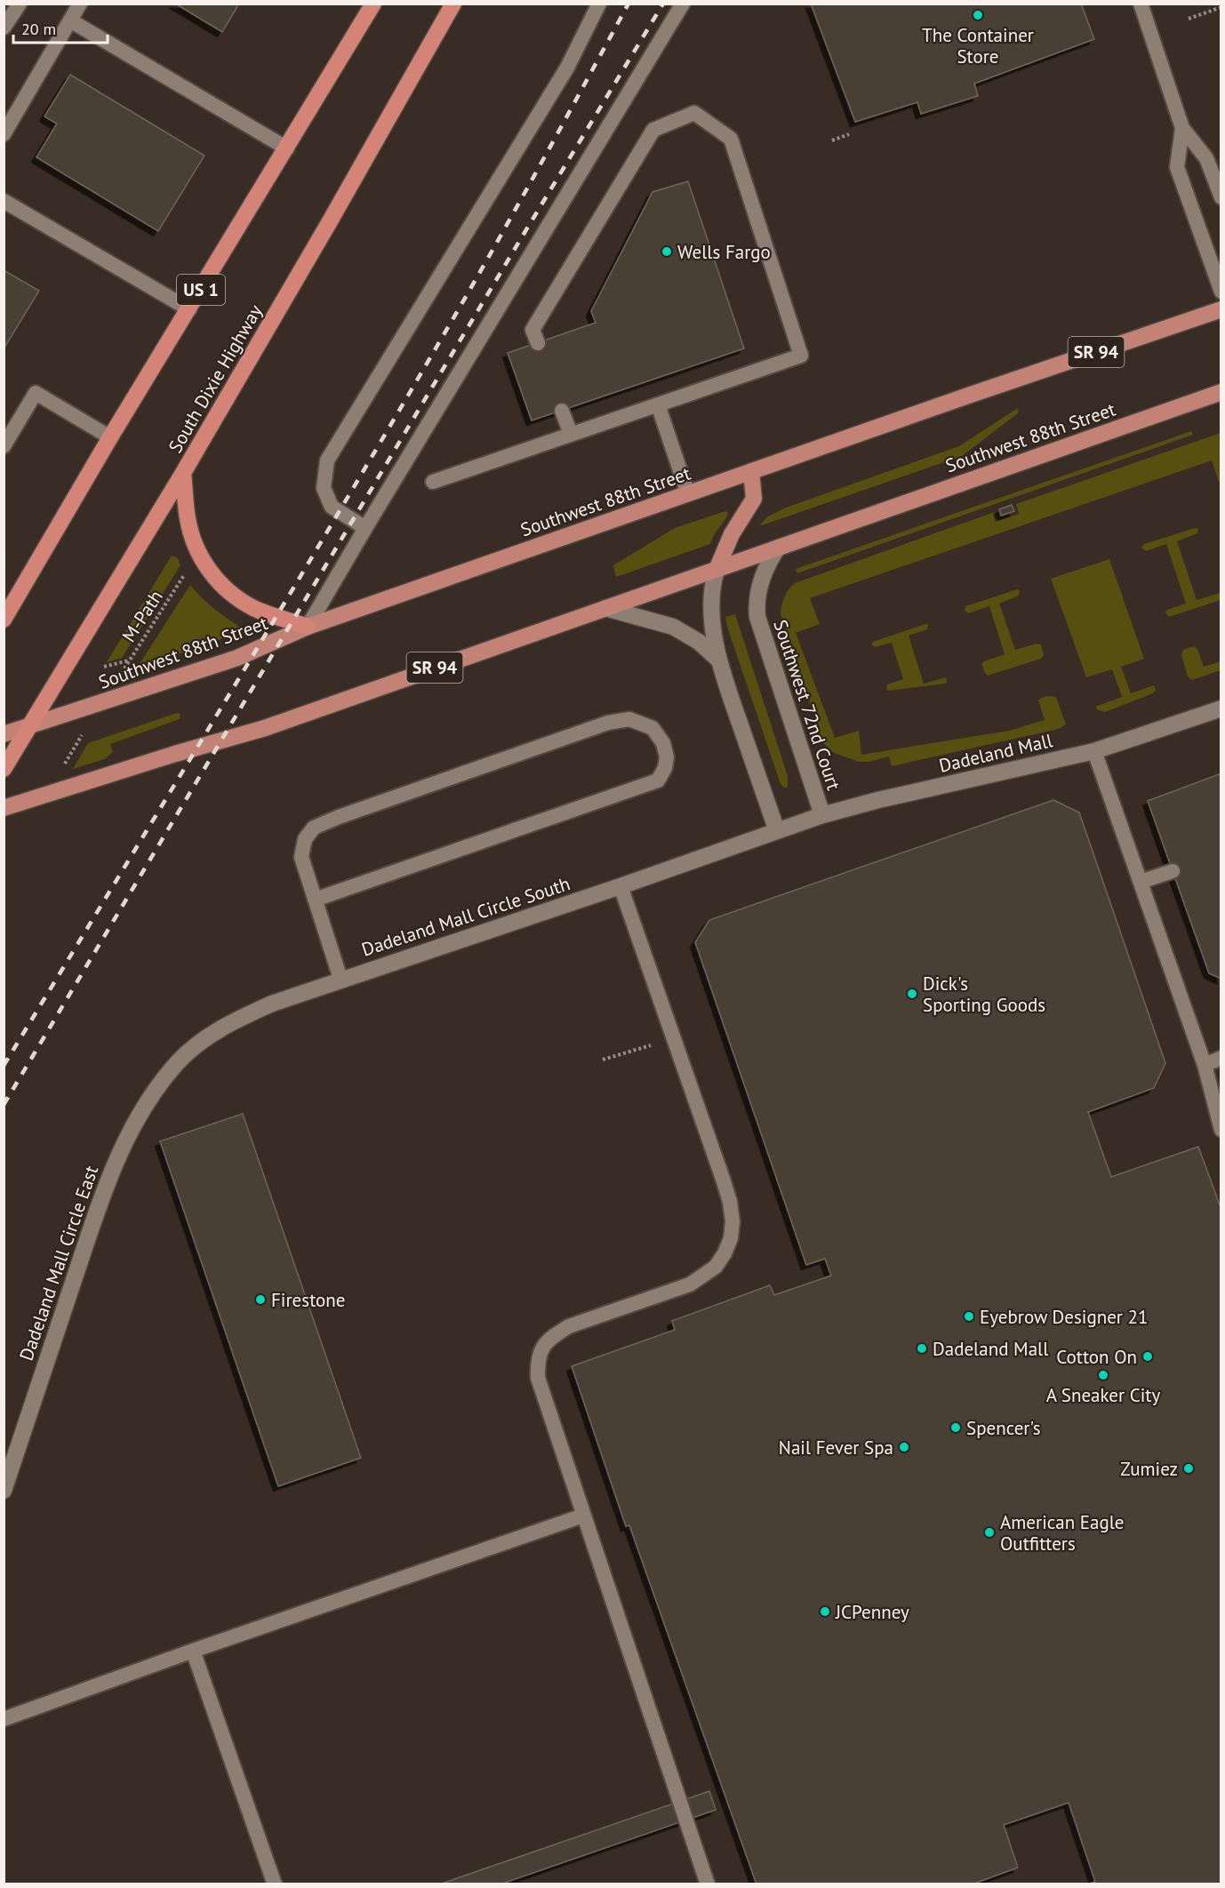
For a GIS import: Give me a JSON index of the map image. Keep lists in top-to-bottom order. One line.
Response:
{"streets":{"highway":["US 1","South Dixie Highway"],"main road":["SR 94","Southwest 88th Street"],"street":["Southwest 72nd Court","Dadeland Mall","Dadeland Mall Circle South","Dadeland Mall Circle East"],"path":["M-Path"]},"crossings":[["South Dixie Highway","Southwest 88th Street"],["Southwest 88th Street","Southwest 72nd Court"],["Southwest 72nd Court","Dadeland Mall"],["Dadeland Mall","Dadeland Mall Circle South"],["Dadeland Mall Circle South","Dadeland Mall Circle East"]],"places":["The Container Store","Wells Fargo","Dick's Sporting Goods","Firestone","Eyebrow Designer 21","Dadeland Mall","Cotton On","A Sneaker City","Spencer's","Nail Fever Spa","Zumiez","American Eagle Outfitters","JCPenney"],"scale_bar":"20 m"}
